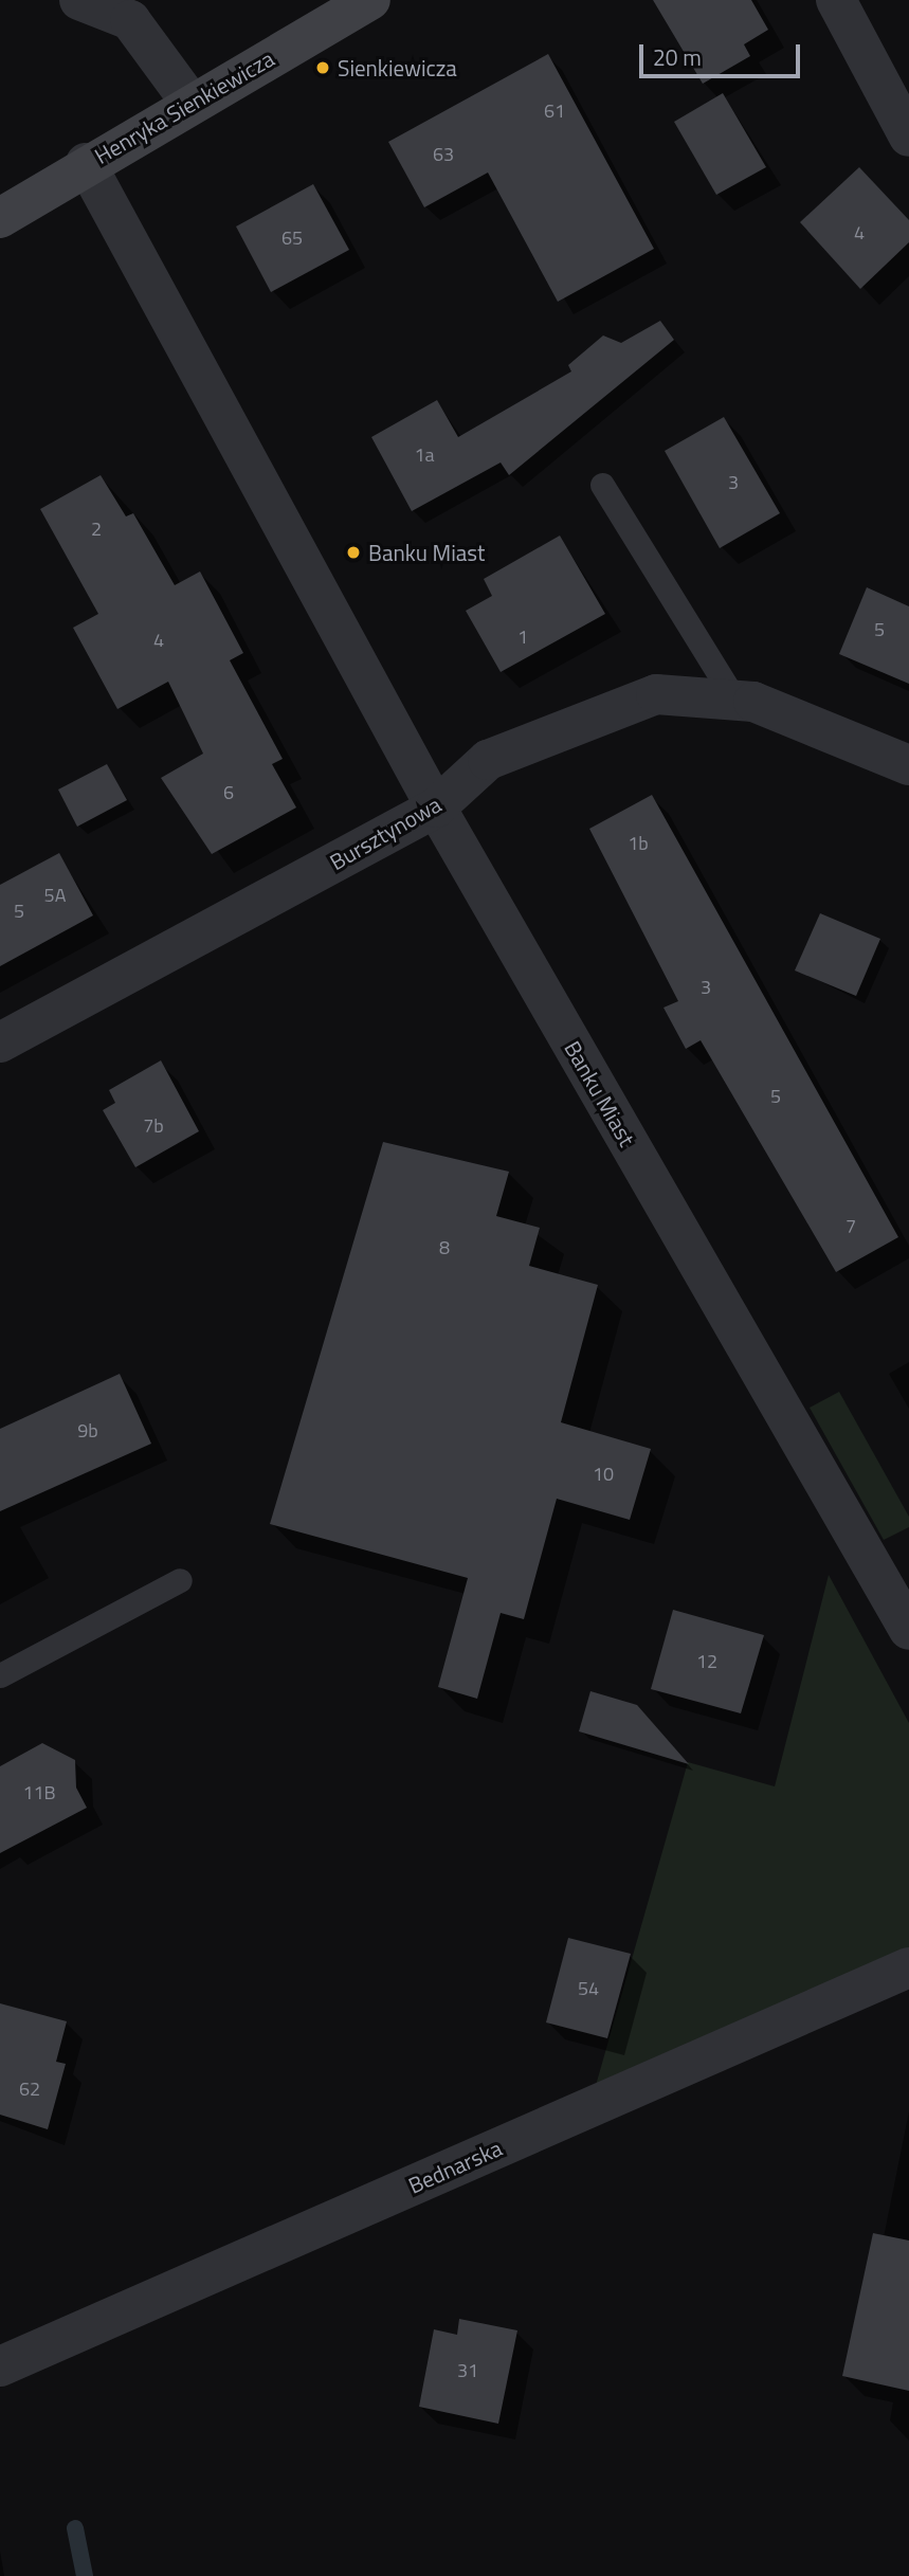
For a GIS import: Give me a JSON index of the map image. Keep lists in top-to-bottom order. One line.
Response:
{"streets":{"street":["Henryka Sienkiewicza","Bursztynowa","Banku Miast","Bednarska"]},"crossings":[["Henryka Sienkiewicza","Banku Miast"],["Bursztynowa","Banku Miast"]],"places":["Sienkiewicza","Banku Miast"],"house_numbers":["61","63","4","65","1a","3","2","5","1","4","6","1b","5A","5","3","5","7b","7","8","9b","10","12","11B","54","62","31"],"scale_bar":"20 m"}
